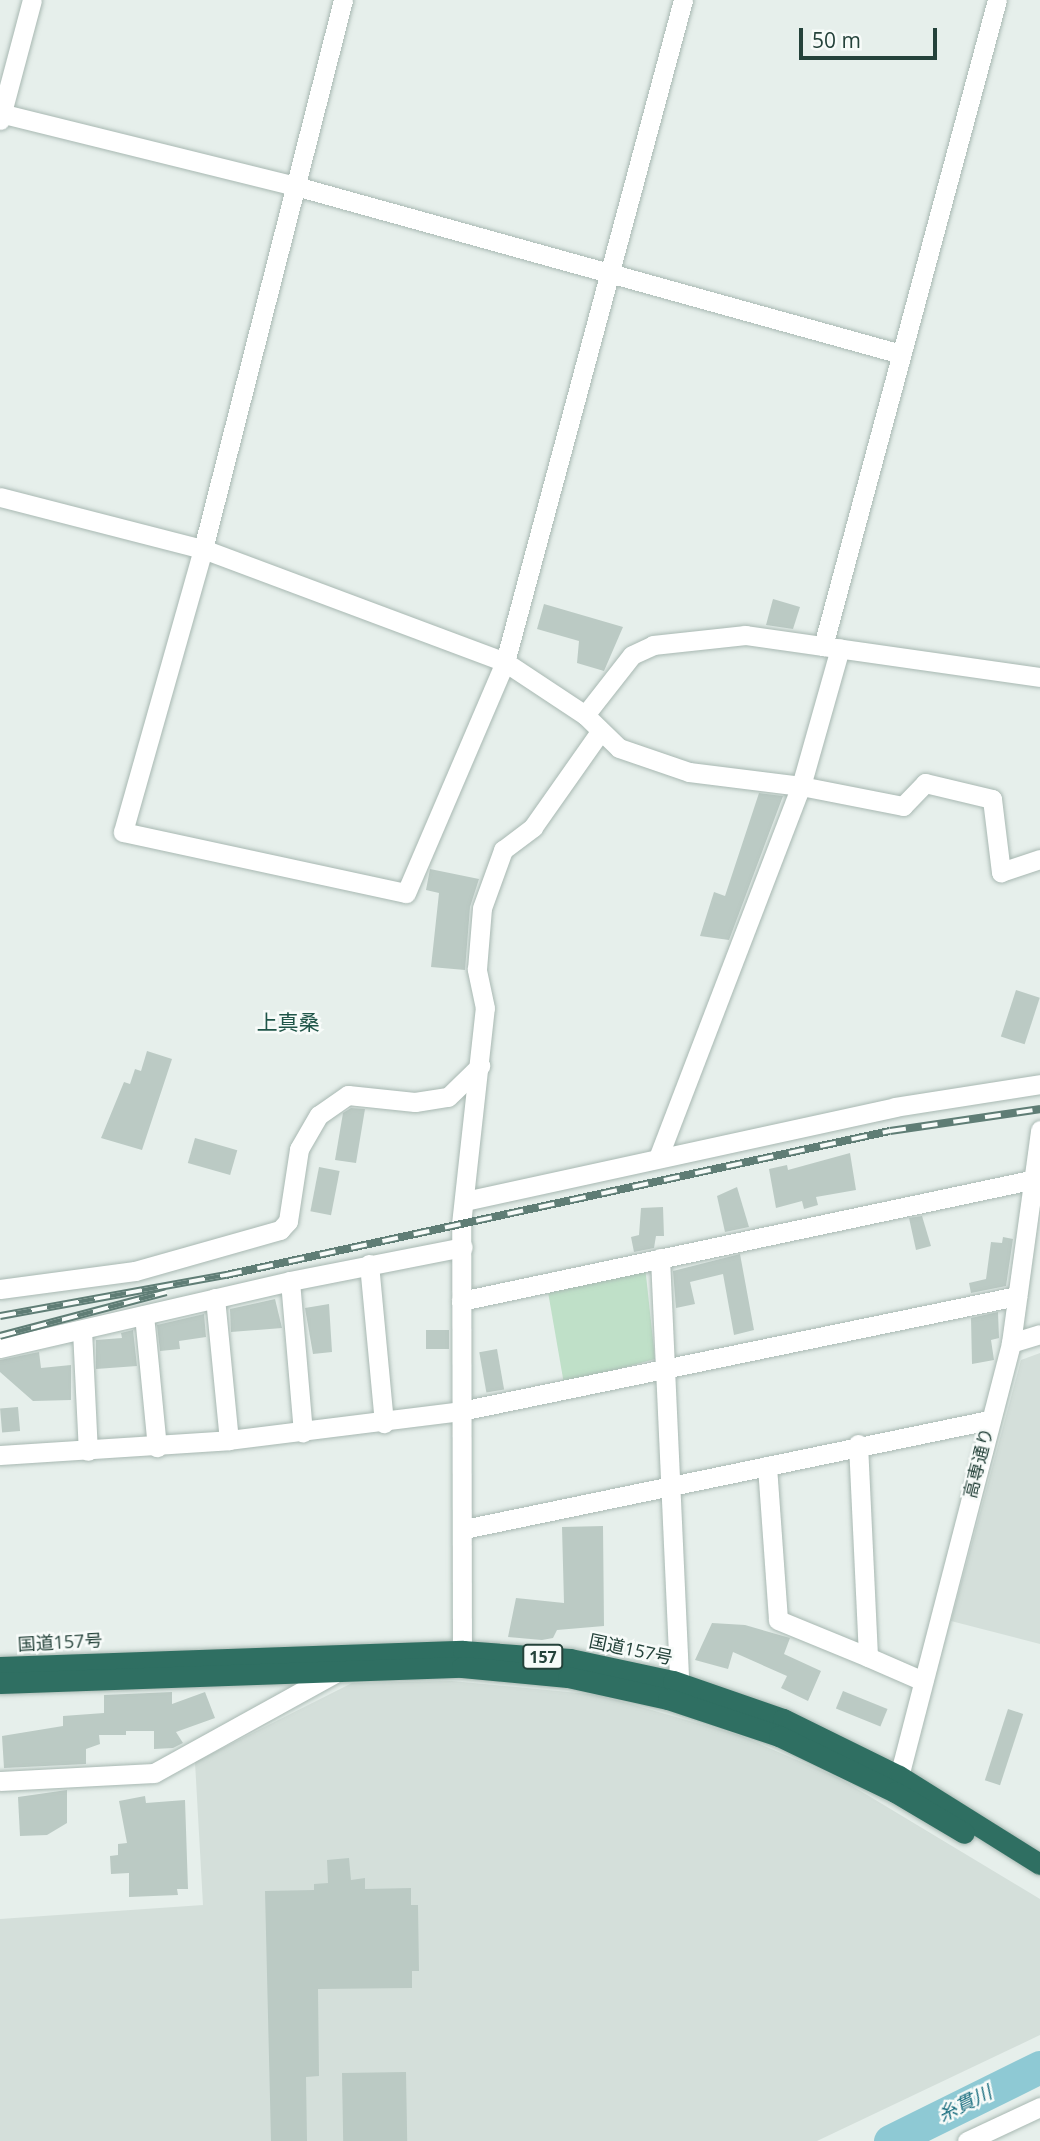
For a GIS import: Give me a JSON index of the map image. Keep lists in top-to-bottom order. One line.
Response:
{"streets":{"highway":["国道157号","157"],"street":["高専通り"]},"crossings":[["高専通り","国道157号"]],"districts":["上真桑"],"water":["糸貫川"],"scale_bar":"50 m"}
